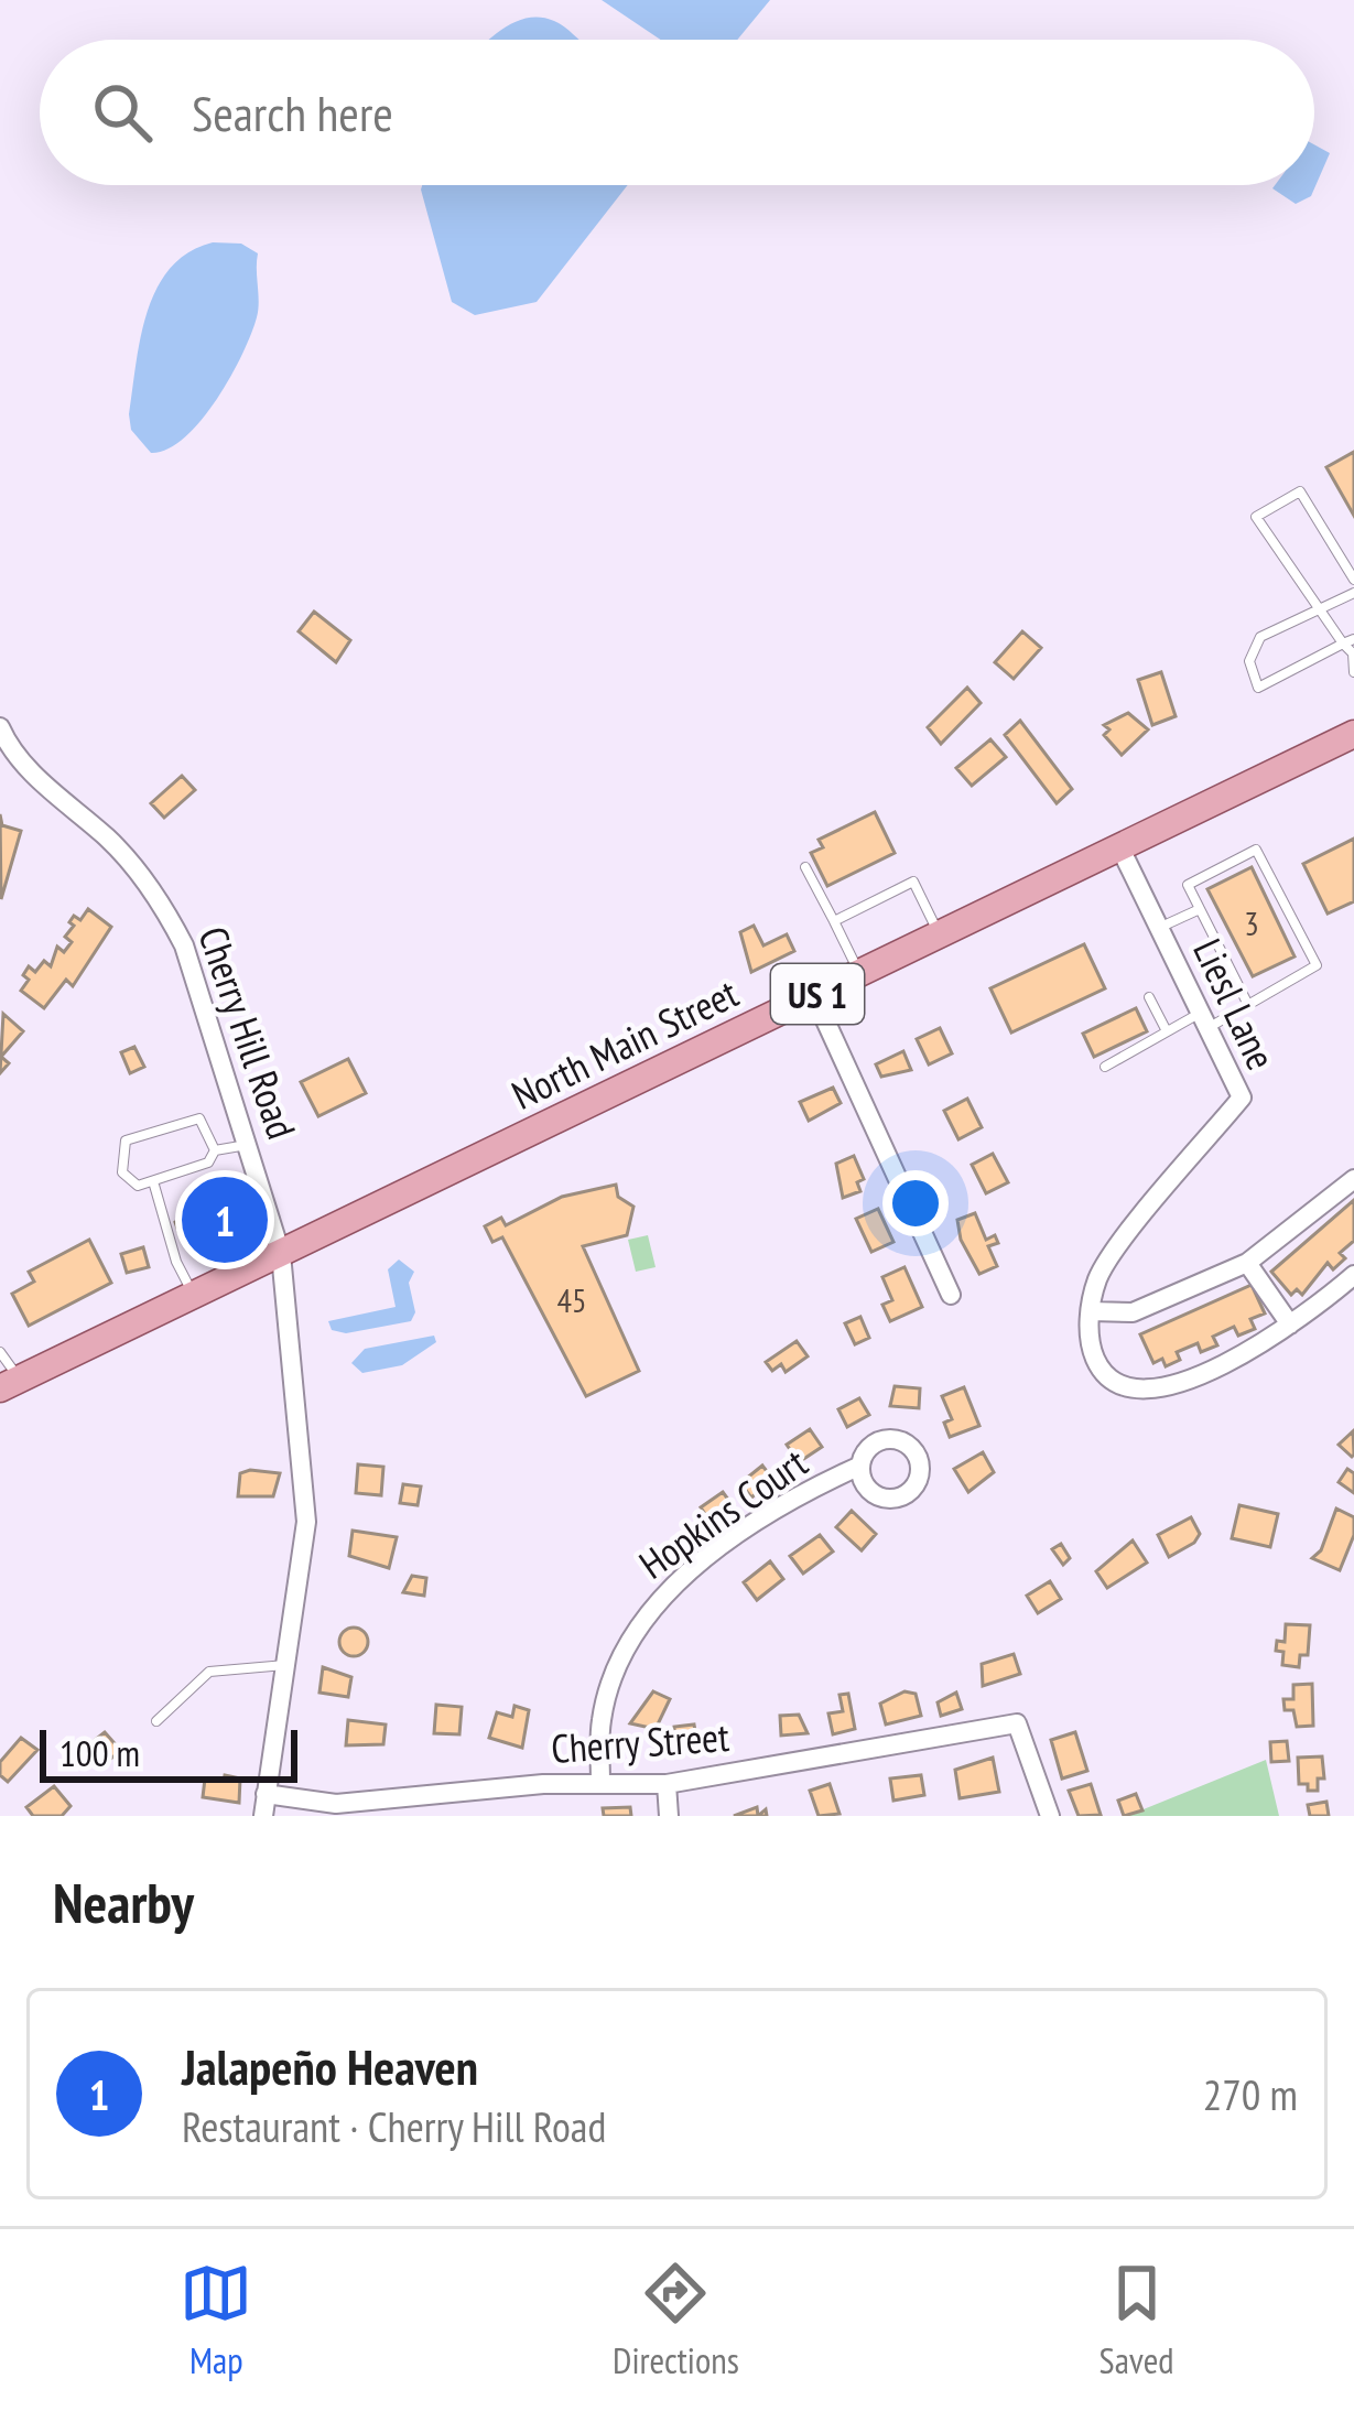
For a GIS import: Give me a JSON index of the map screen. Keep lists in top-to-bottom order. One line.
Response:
{"streets":{"main road":["US 1","North Main Street"],"street":["Liesl Lane","Cherry Hill Road","Hopkins Court","Cherry Street"]},"crossings":[["Liesl Lane","North Main Street"],["Cherry Hill Road","North Main Street"],["Cherry Hill Road","Cherry Street"],["Hopkins Court","Cherry Street"]],"house_numbers":["3","45"],"scale_bar":"100 m","page":{"search":"Search here","pins":"1","scale":"100 m","heading":"Nearby","list":[{"mark":"1","name":"Jalapeño Heaven","note":"Restaurant · Cherry Hill Road","value":"270 m"}],"nav":["Map","Directions","Saved"]}}
